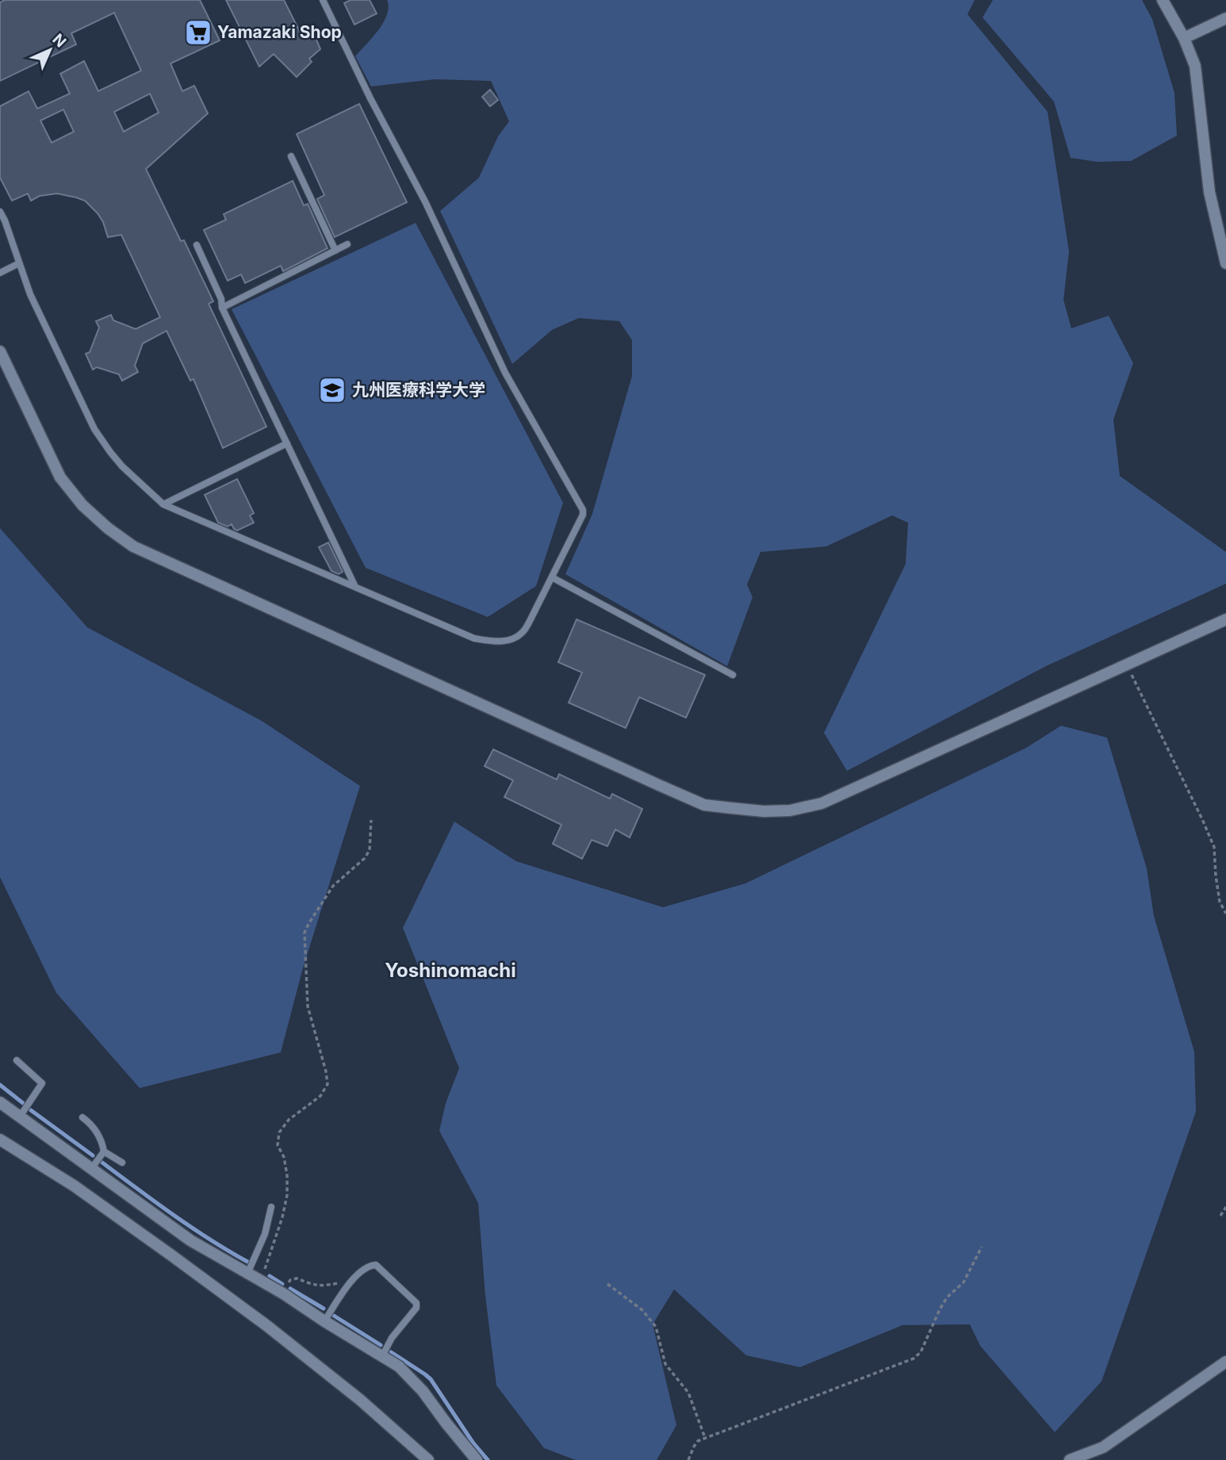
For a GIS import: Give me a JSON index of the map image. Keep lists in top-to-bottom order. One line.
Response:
{"districts":["Yoshinomachi"],"places":{"supermarket":["Yamazaki Shop"],"school or university":["九州医療科学大学"]},"north":"top right"}
